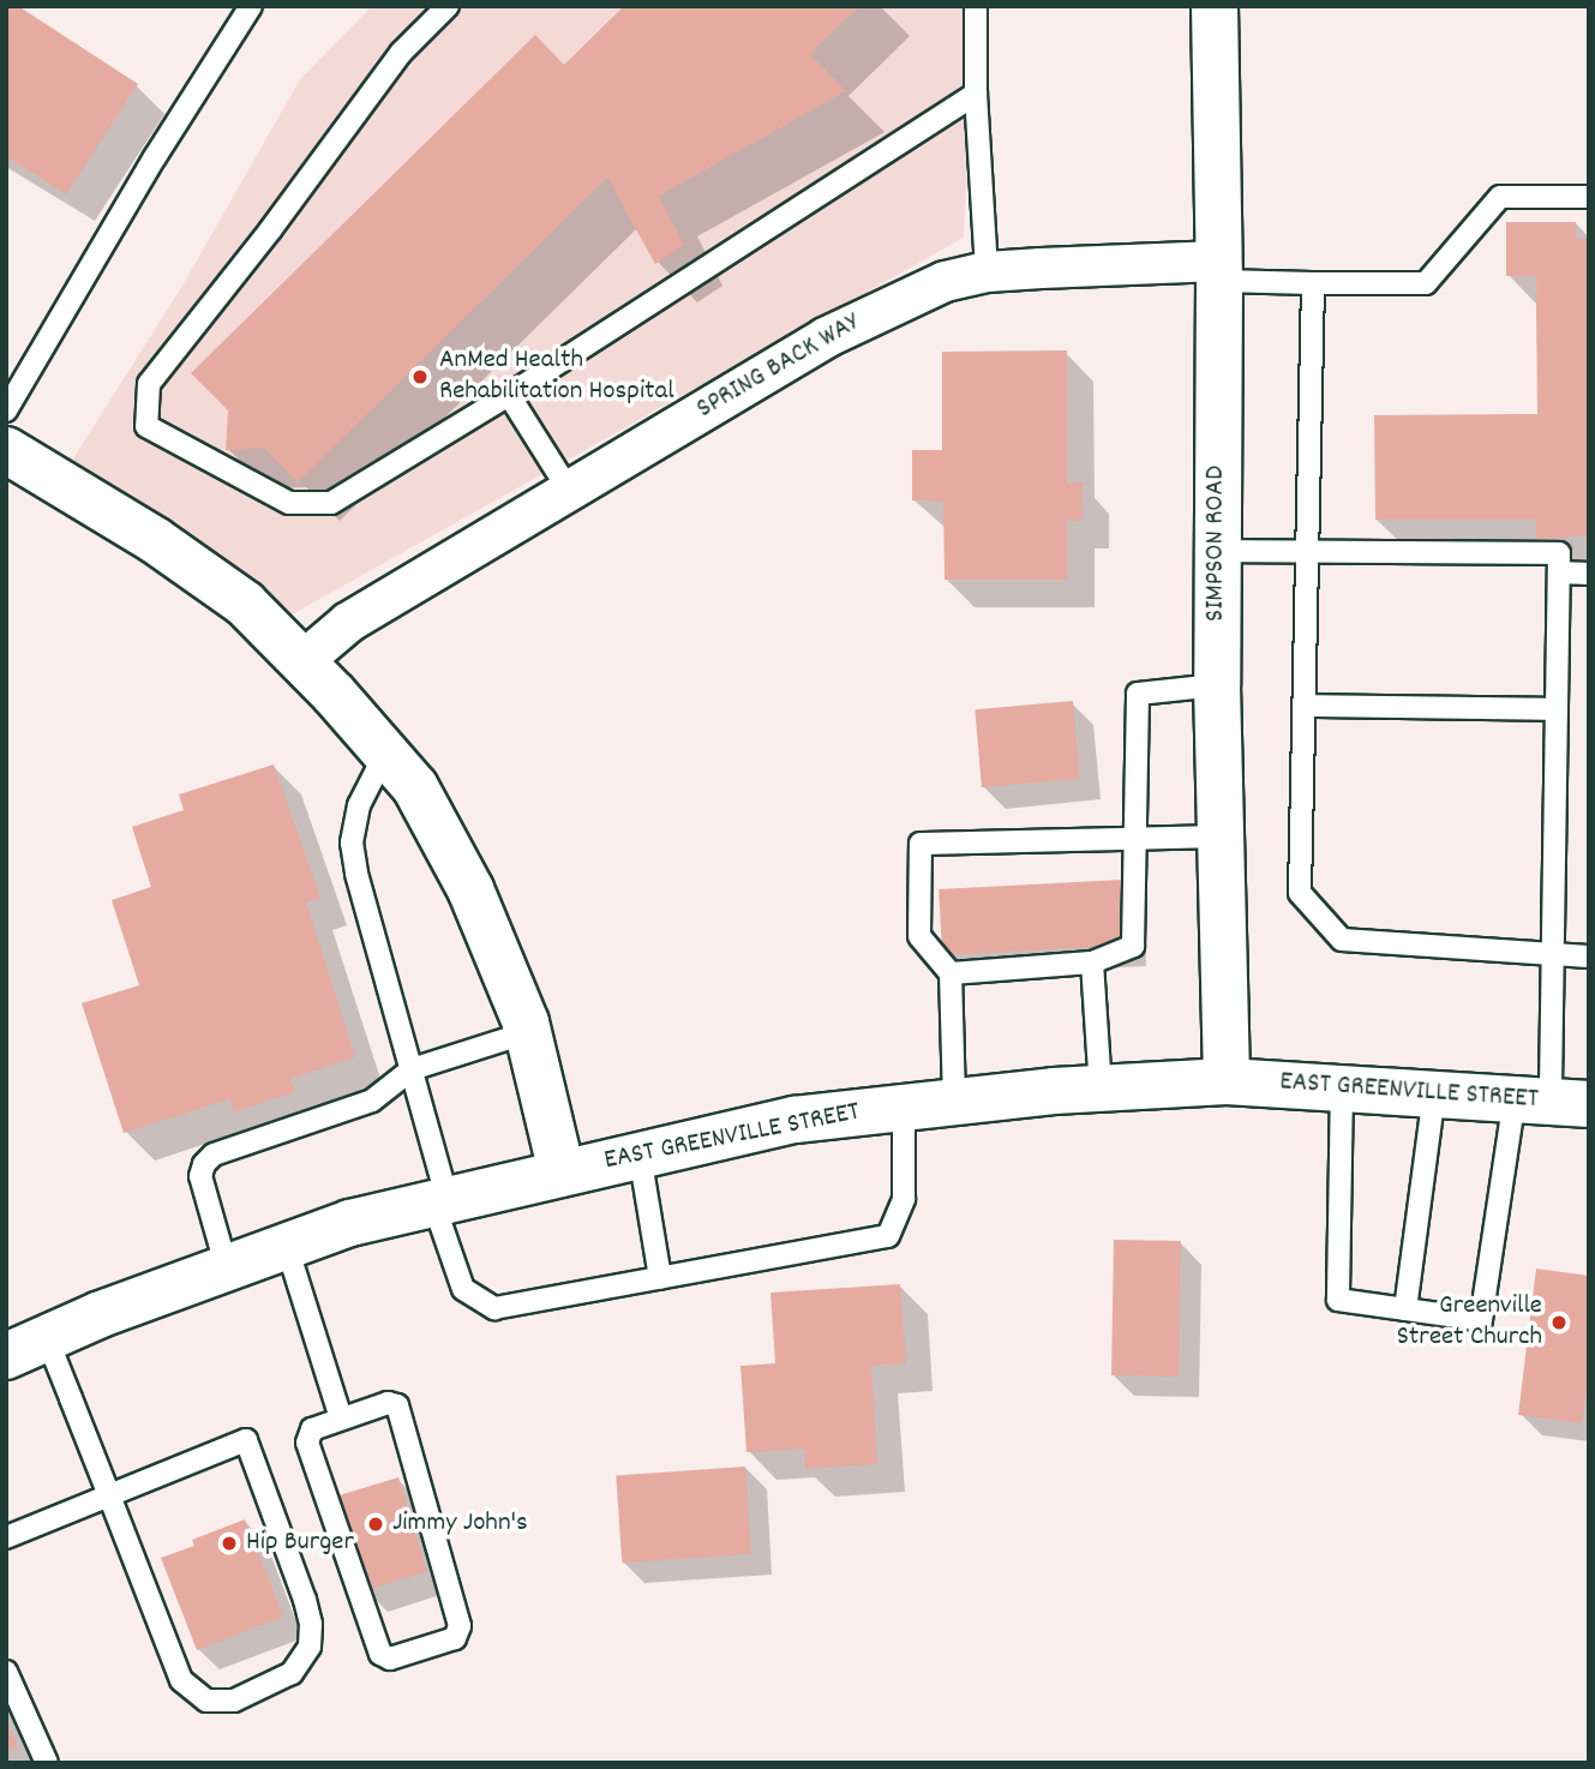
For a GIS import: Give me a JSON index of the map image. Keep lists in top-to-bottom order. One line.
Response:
{"streets":{"street":["SPRING BACK WAY","SIMPSON ROAD","EAST GREENVILLE STREET"]},"crossings":[["SPRING BACK WAY","SIMPSON ROAD"],["SIMPSON ROAD","EAST GREENVILLE STREET"]],"places":["AnMed Health Rehabilitation Hospital","Greenville Street Church","Jimmy John's","Hip Burger"]}
